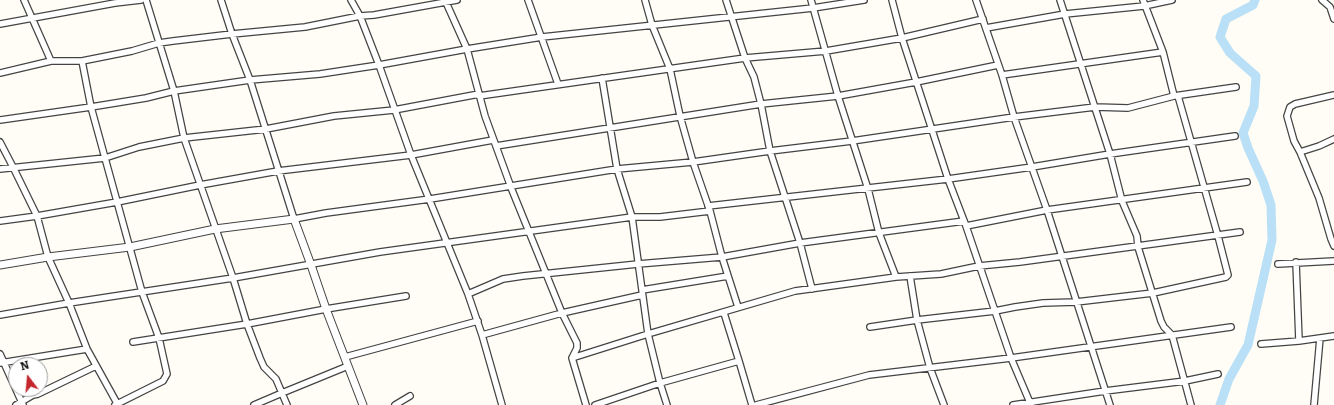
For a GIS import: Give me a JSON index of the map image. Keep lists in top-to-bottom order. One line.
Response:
{"north":"top"}
